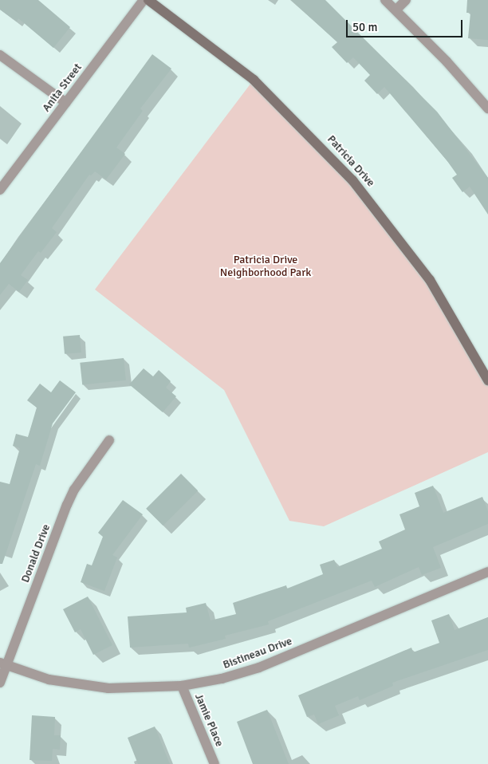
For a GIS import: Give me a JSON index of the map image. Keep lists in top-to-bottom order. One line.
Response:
{"streets":{"street":["Anita Street","Patricia Drive","Donald Drive","Bistineau Drive","Jamie Place"]},"crossings":[["Donald Drive","Bistineau Drive"],["Bistineau Drive","Jamie Place"]],"parks":["Patricia Drive Neighborhood Park"],"scale_bar":"50 m"}
